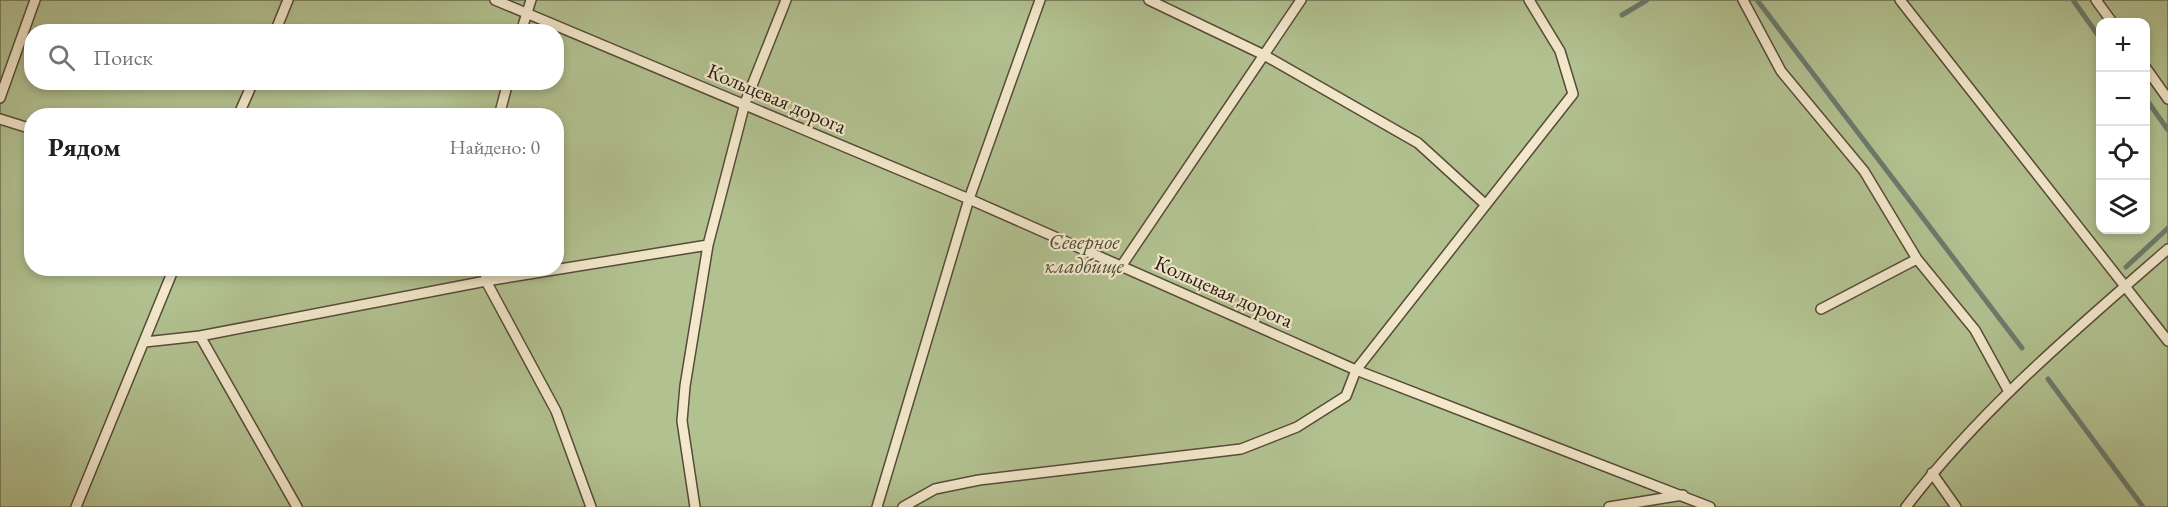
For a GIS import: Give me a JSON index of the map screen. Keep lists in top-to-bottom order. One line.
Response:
{"streets":{"lane":["Кольцевая дорога"]},"parks":["Северное кладбище"],"page":{"map_buttons":["+","−"],"search":"Поиск","heading":["Рядом","Найдено: 0"]}}
